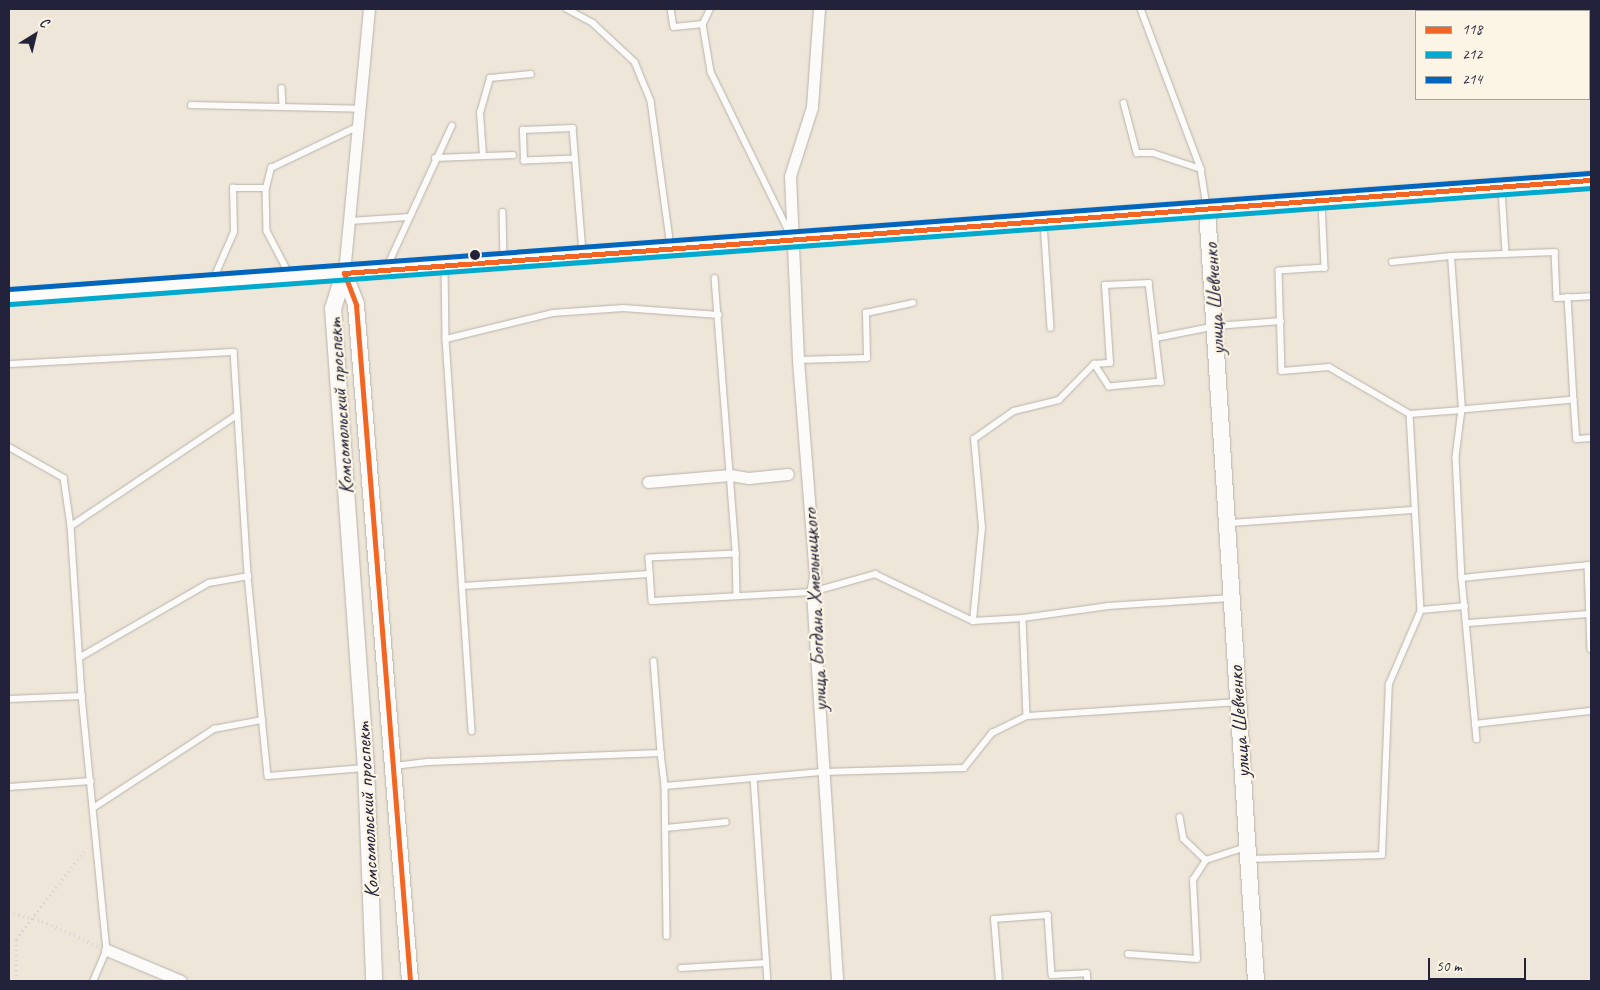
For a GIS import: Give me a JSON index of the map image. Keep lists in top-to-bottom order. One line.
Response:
{"streets":{"main road":["улица Шевченко","Комсомольский проспект"],"street":["улица Богдана Хмельницкого"]},"lines":["transit line 214","transit line 118","transit line 212"],"legend":["118","212","214"],"scale_bar":"50 m","north":"top right"}
